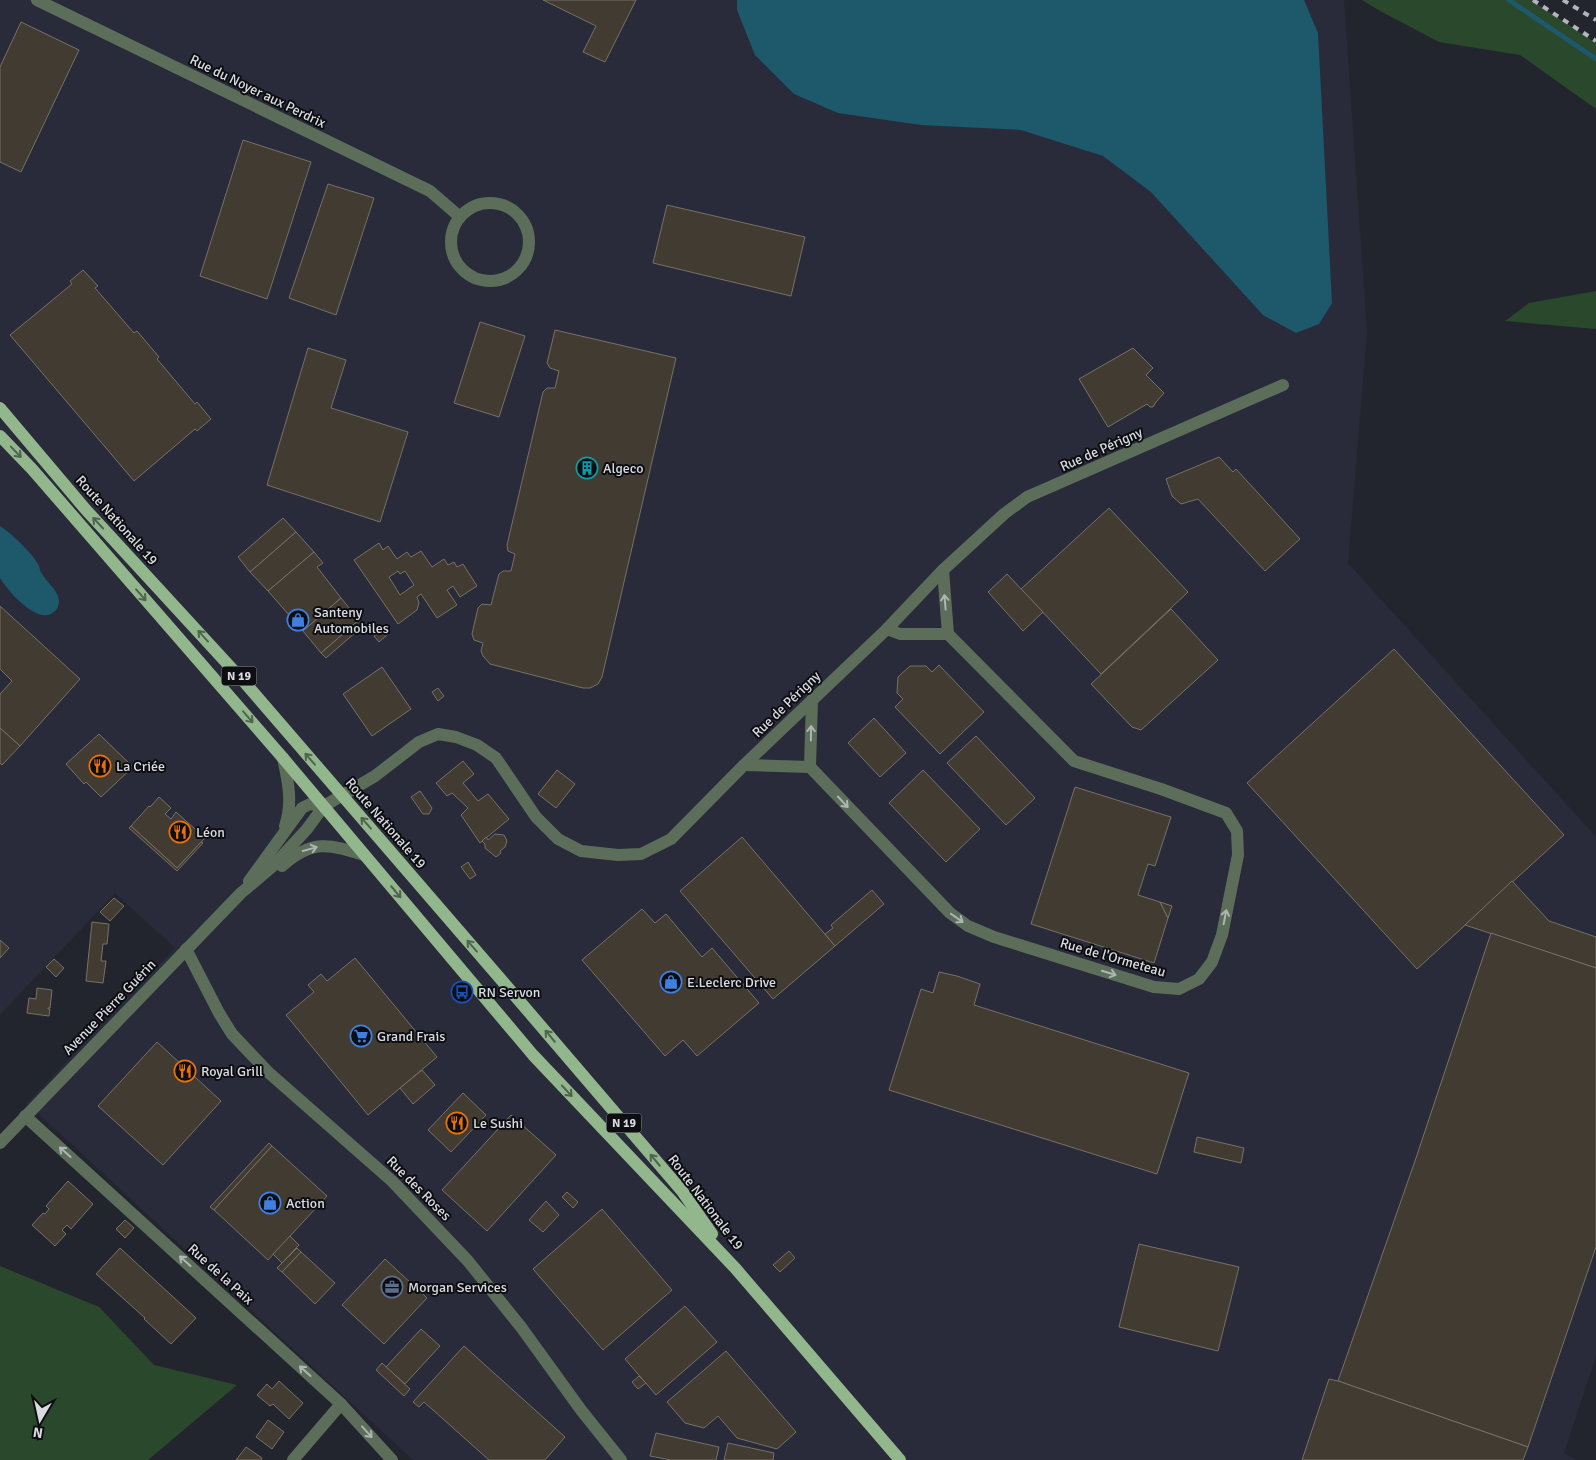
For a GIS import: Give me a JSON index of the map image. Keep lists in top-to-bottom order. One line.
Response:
{"streets":{"main road":["Route Nationale 19","N 19"],"street":["Rue du Noyer aux Perdrix","Rue de Périgny","Rue de l'Ormeteau","Avenue Pierre Guérin","Rue des Roses","Rue de la Paix"]},"crossings":[["Rue de Périgny","Route Nationale 19"],["Rue de Périgny","Avenue Pierre Guérin"],["Route Nationale 19","Avenue Pierre Guérin"],["Avenue Pierre Guérin","Rue des Roses"],["Avenue Pierre Guérin","Rue de la Paix"]],"places":{"building":["Algeco"],"shop":["Santeny Automobiles","E.Leclerc Drive","Action"],"restaurant":["La Criée","Léon","Royal Grill","Le Sushi"],"bus stop":["RN Servon"],"supermarket":["Grand Frais"],"office":["Morgan Services"]},"north":"bottom"}
